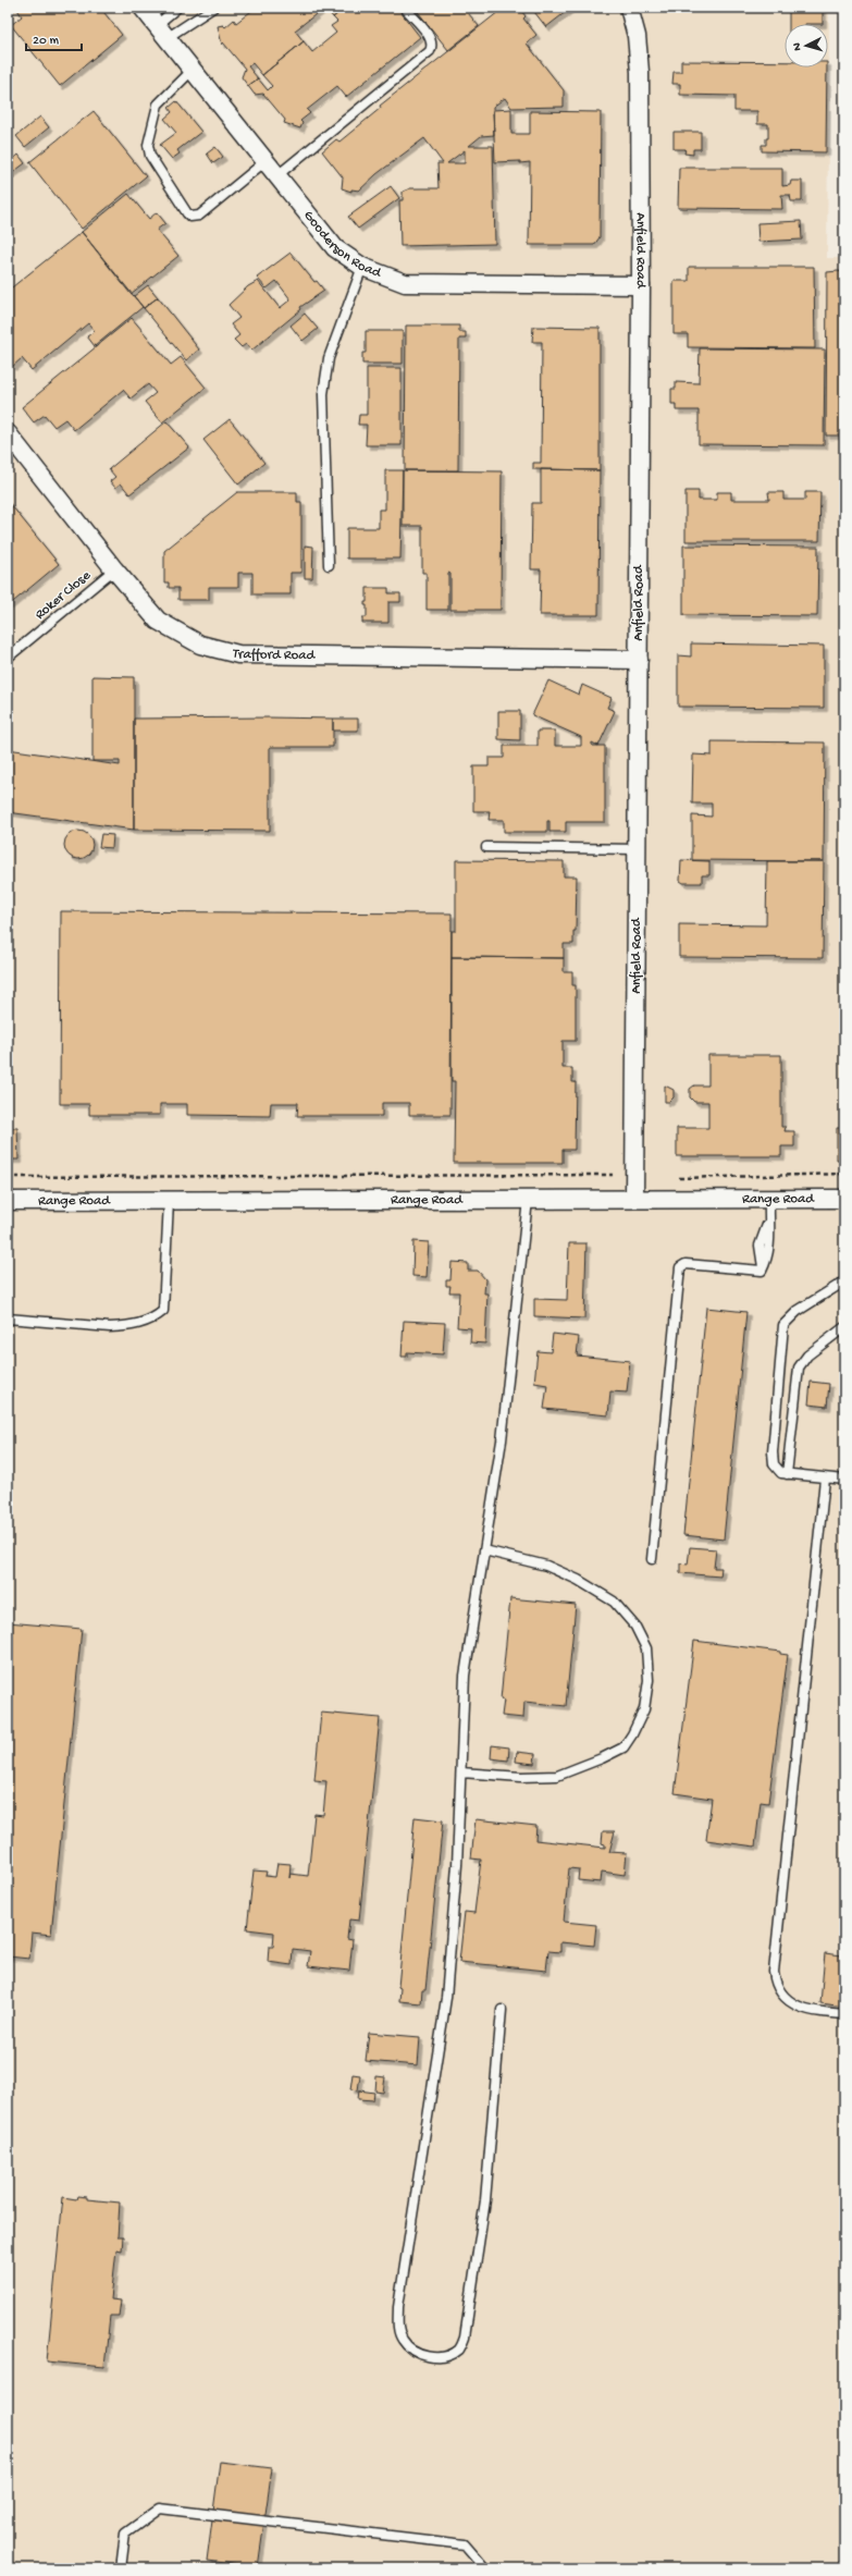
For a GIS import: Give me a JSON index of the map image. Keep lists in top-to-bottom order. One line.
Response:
{"streets":{"street":["Gooderson Road","Anfield Road","Trafford Road","Range Road"],"lane":["Roker Close"]},"crossings":[["Gooderson Road","Anfield Road"],["Anfield Road","Trafford Road"],["Anfield Road","Range Road"],["Roker Close","Trafford Road"]],"scale_bar":"20 m","north":"left"}
